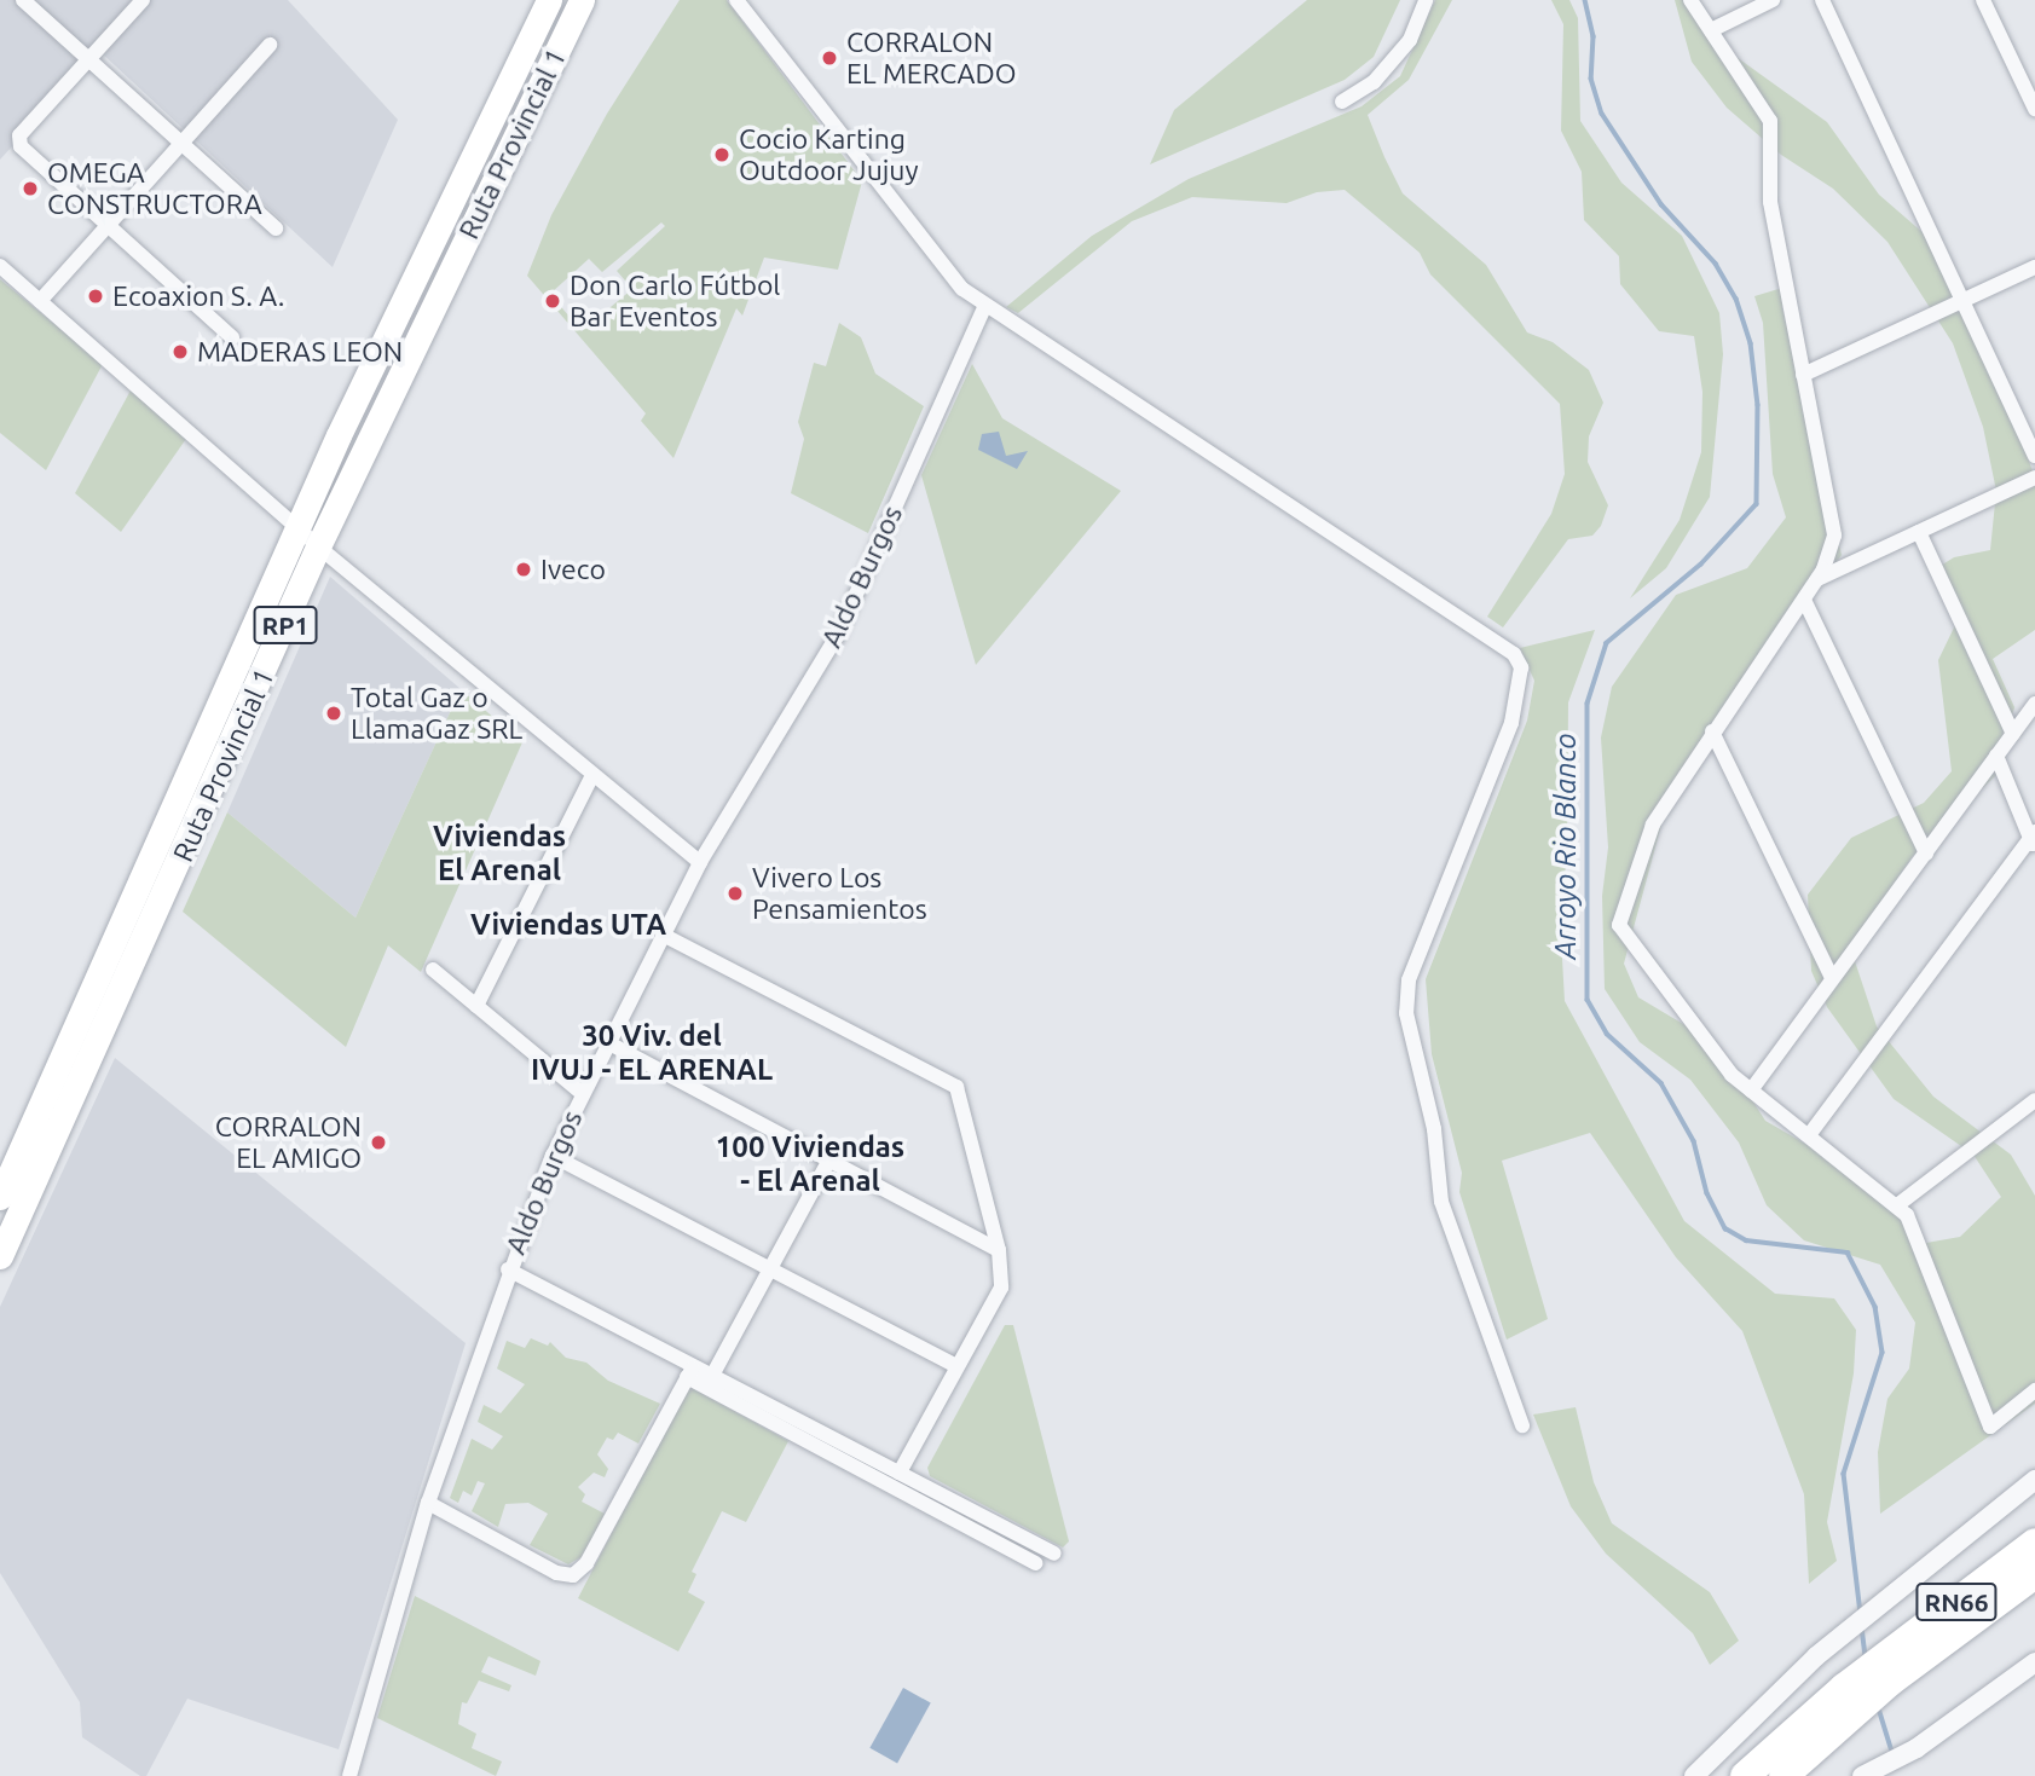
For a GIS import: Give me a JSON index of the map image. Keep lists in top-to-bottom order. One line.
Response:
{"streets":{"highway":["RN66"],"main road":["Ruta Provincial 1","RP1"],"street":["Aldo Burgos"]},"districts":["Viviendas El Arenal","Viviendas UTA","30 Viv. del IVUJ - EL ARENAL","100 Viviendas - El Arenal"],"water":["Arroyo Rio Blanco"],"places":["CORRALON EL MERCADO","Cocio Karting Outdoor Jujuy","OMEGA CONSTRUCTORA","Ecoaxion S. A.","Don Carlo Fútbol Bar Eventos","MADERAS LEON","Iveco","Total Gaz o LlamaGaz SRL","Vivero Los Pensamientos","CORRALON EL AMIGO"]}
